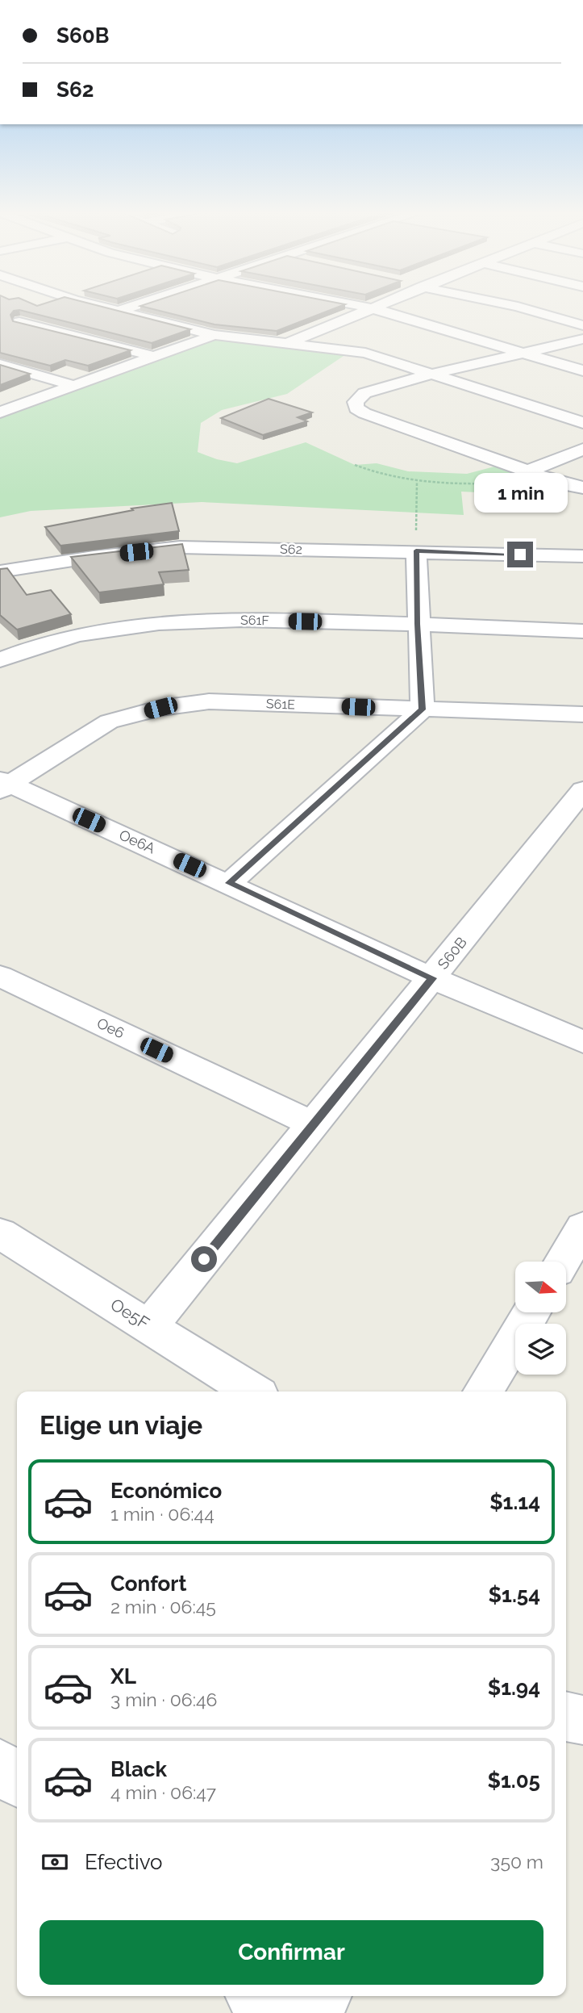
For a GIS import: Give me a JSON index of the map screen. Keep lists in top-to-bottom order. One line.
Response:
{"streets":{"street":["S62","S61F","S61E","Oe6A","S60B","Oe6","Oe5F"]},"crossings":[["S61E","Oe6A"],["Oe6A","S60B"],["S60B","Oe6"],["S60B","Oe5F"]],"north":"right","page":{"banner":["S60B","S62"],"bubble":"1 min","heading":"Elige un viaje","list":[{"name":"Económico","note":"1 min · 06:44","value":"$1.14"},{"name":"Confort","note":"2 min · 06:45","value":"$1.54"},{"name":"XL","note":"3 min · 06:46","value":"$1.94"},{"name":"Black","note":"4 min · 06:47","value":"$1.05"}],"pay":["Efectivo","350 m"],"buttons":"Confirmar"}}
